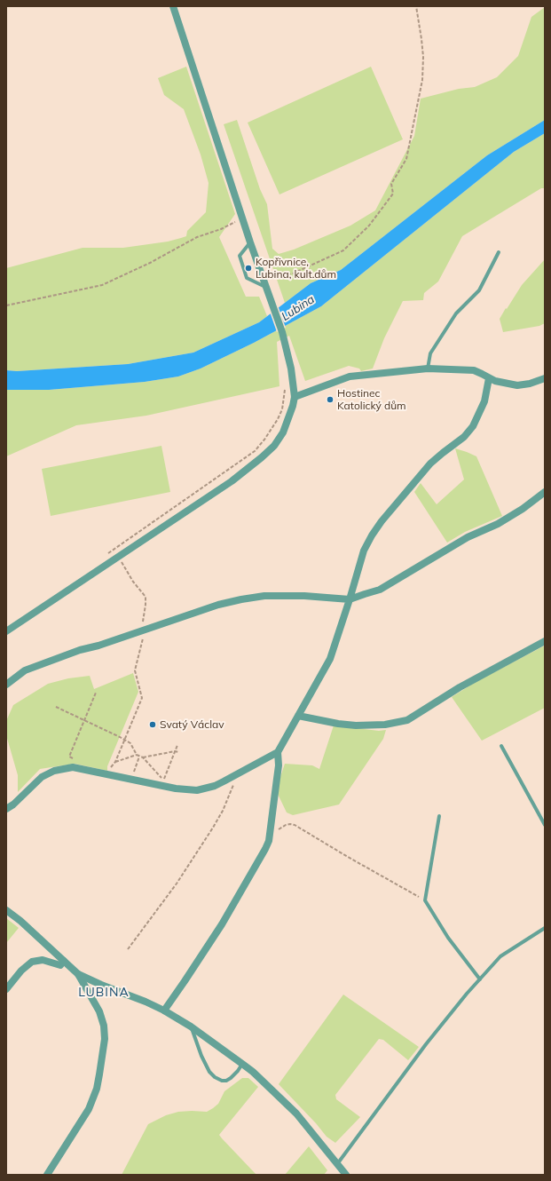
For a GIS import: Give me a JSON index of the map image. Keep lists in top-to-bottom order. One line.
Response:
{"districts":["LUBINA"],"water":["Lubina"],"places":["Kopřivnice, Lubina, kult.dům","Hostinec Katolický dům","Svatý Václav"]}
